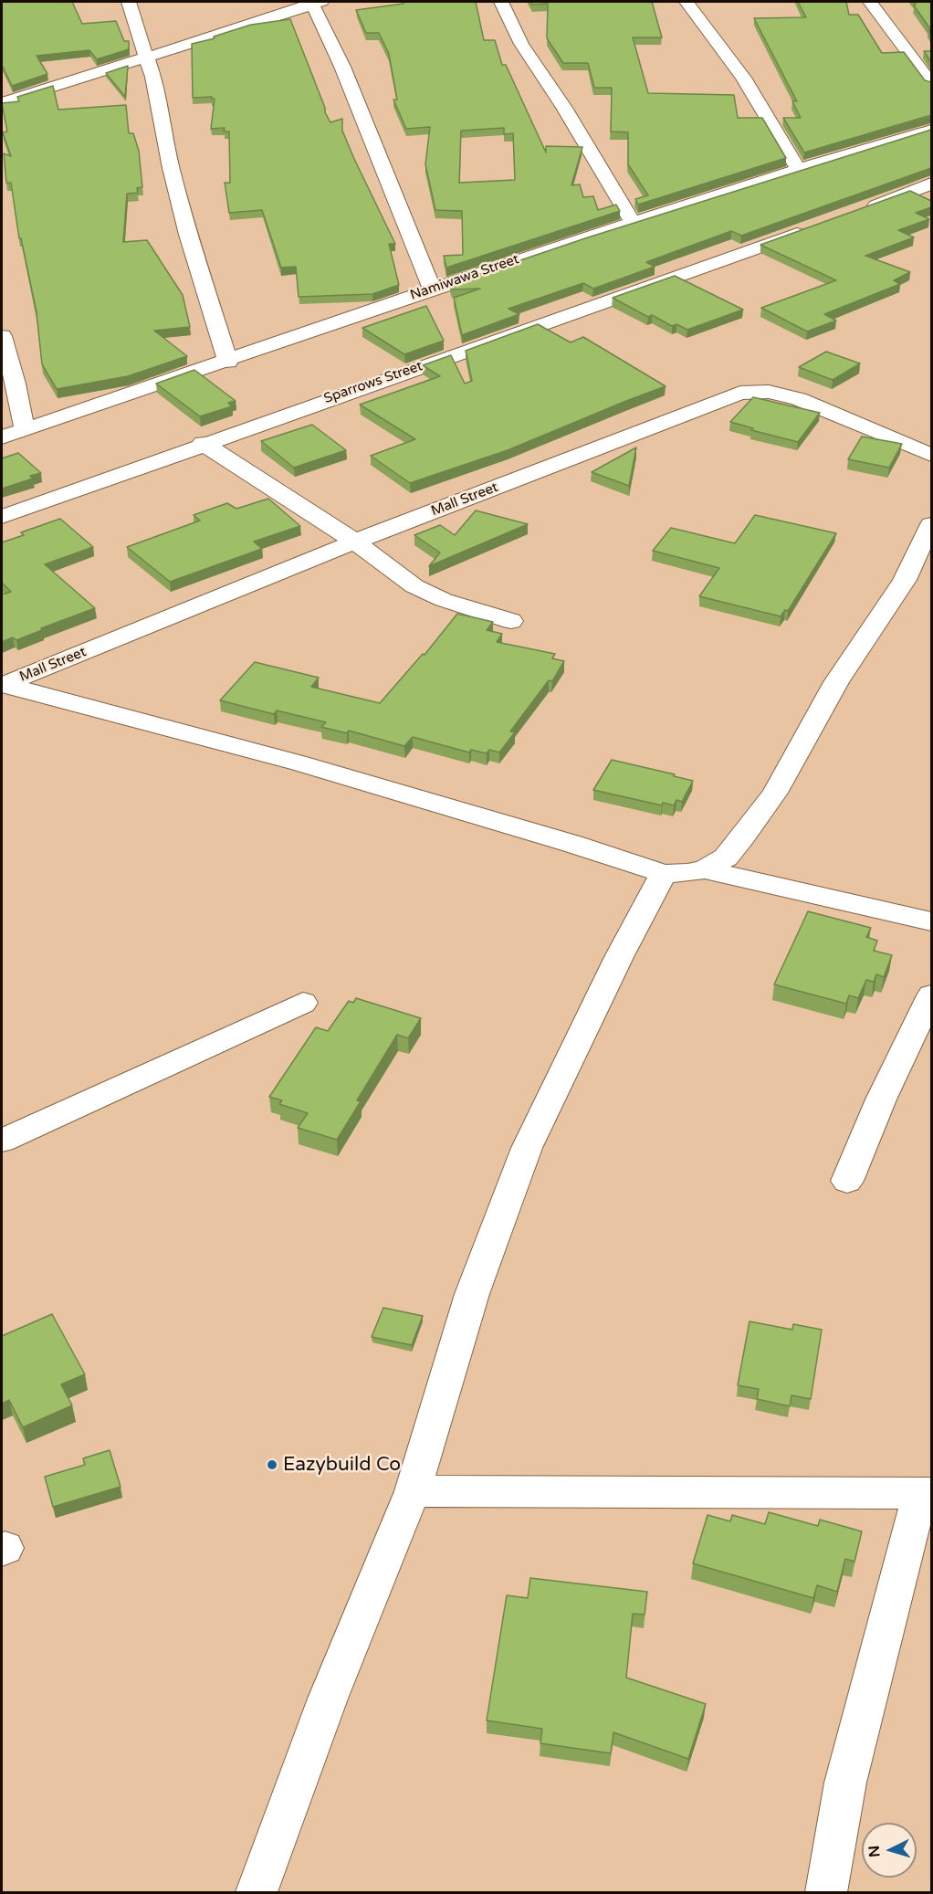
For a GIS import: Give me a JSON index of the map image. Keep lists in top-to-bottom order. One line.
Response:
{"streets":{"street":["Namiwawa Street","Sparrows Street","Mall Street"]},"places":["Eazybuild Co"],"north":"left"}
